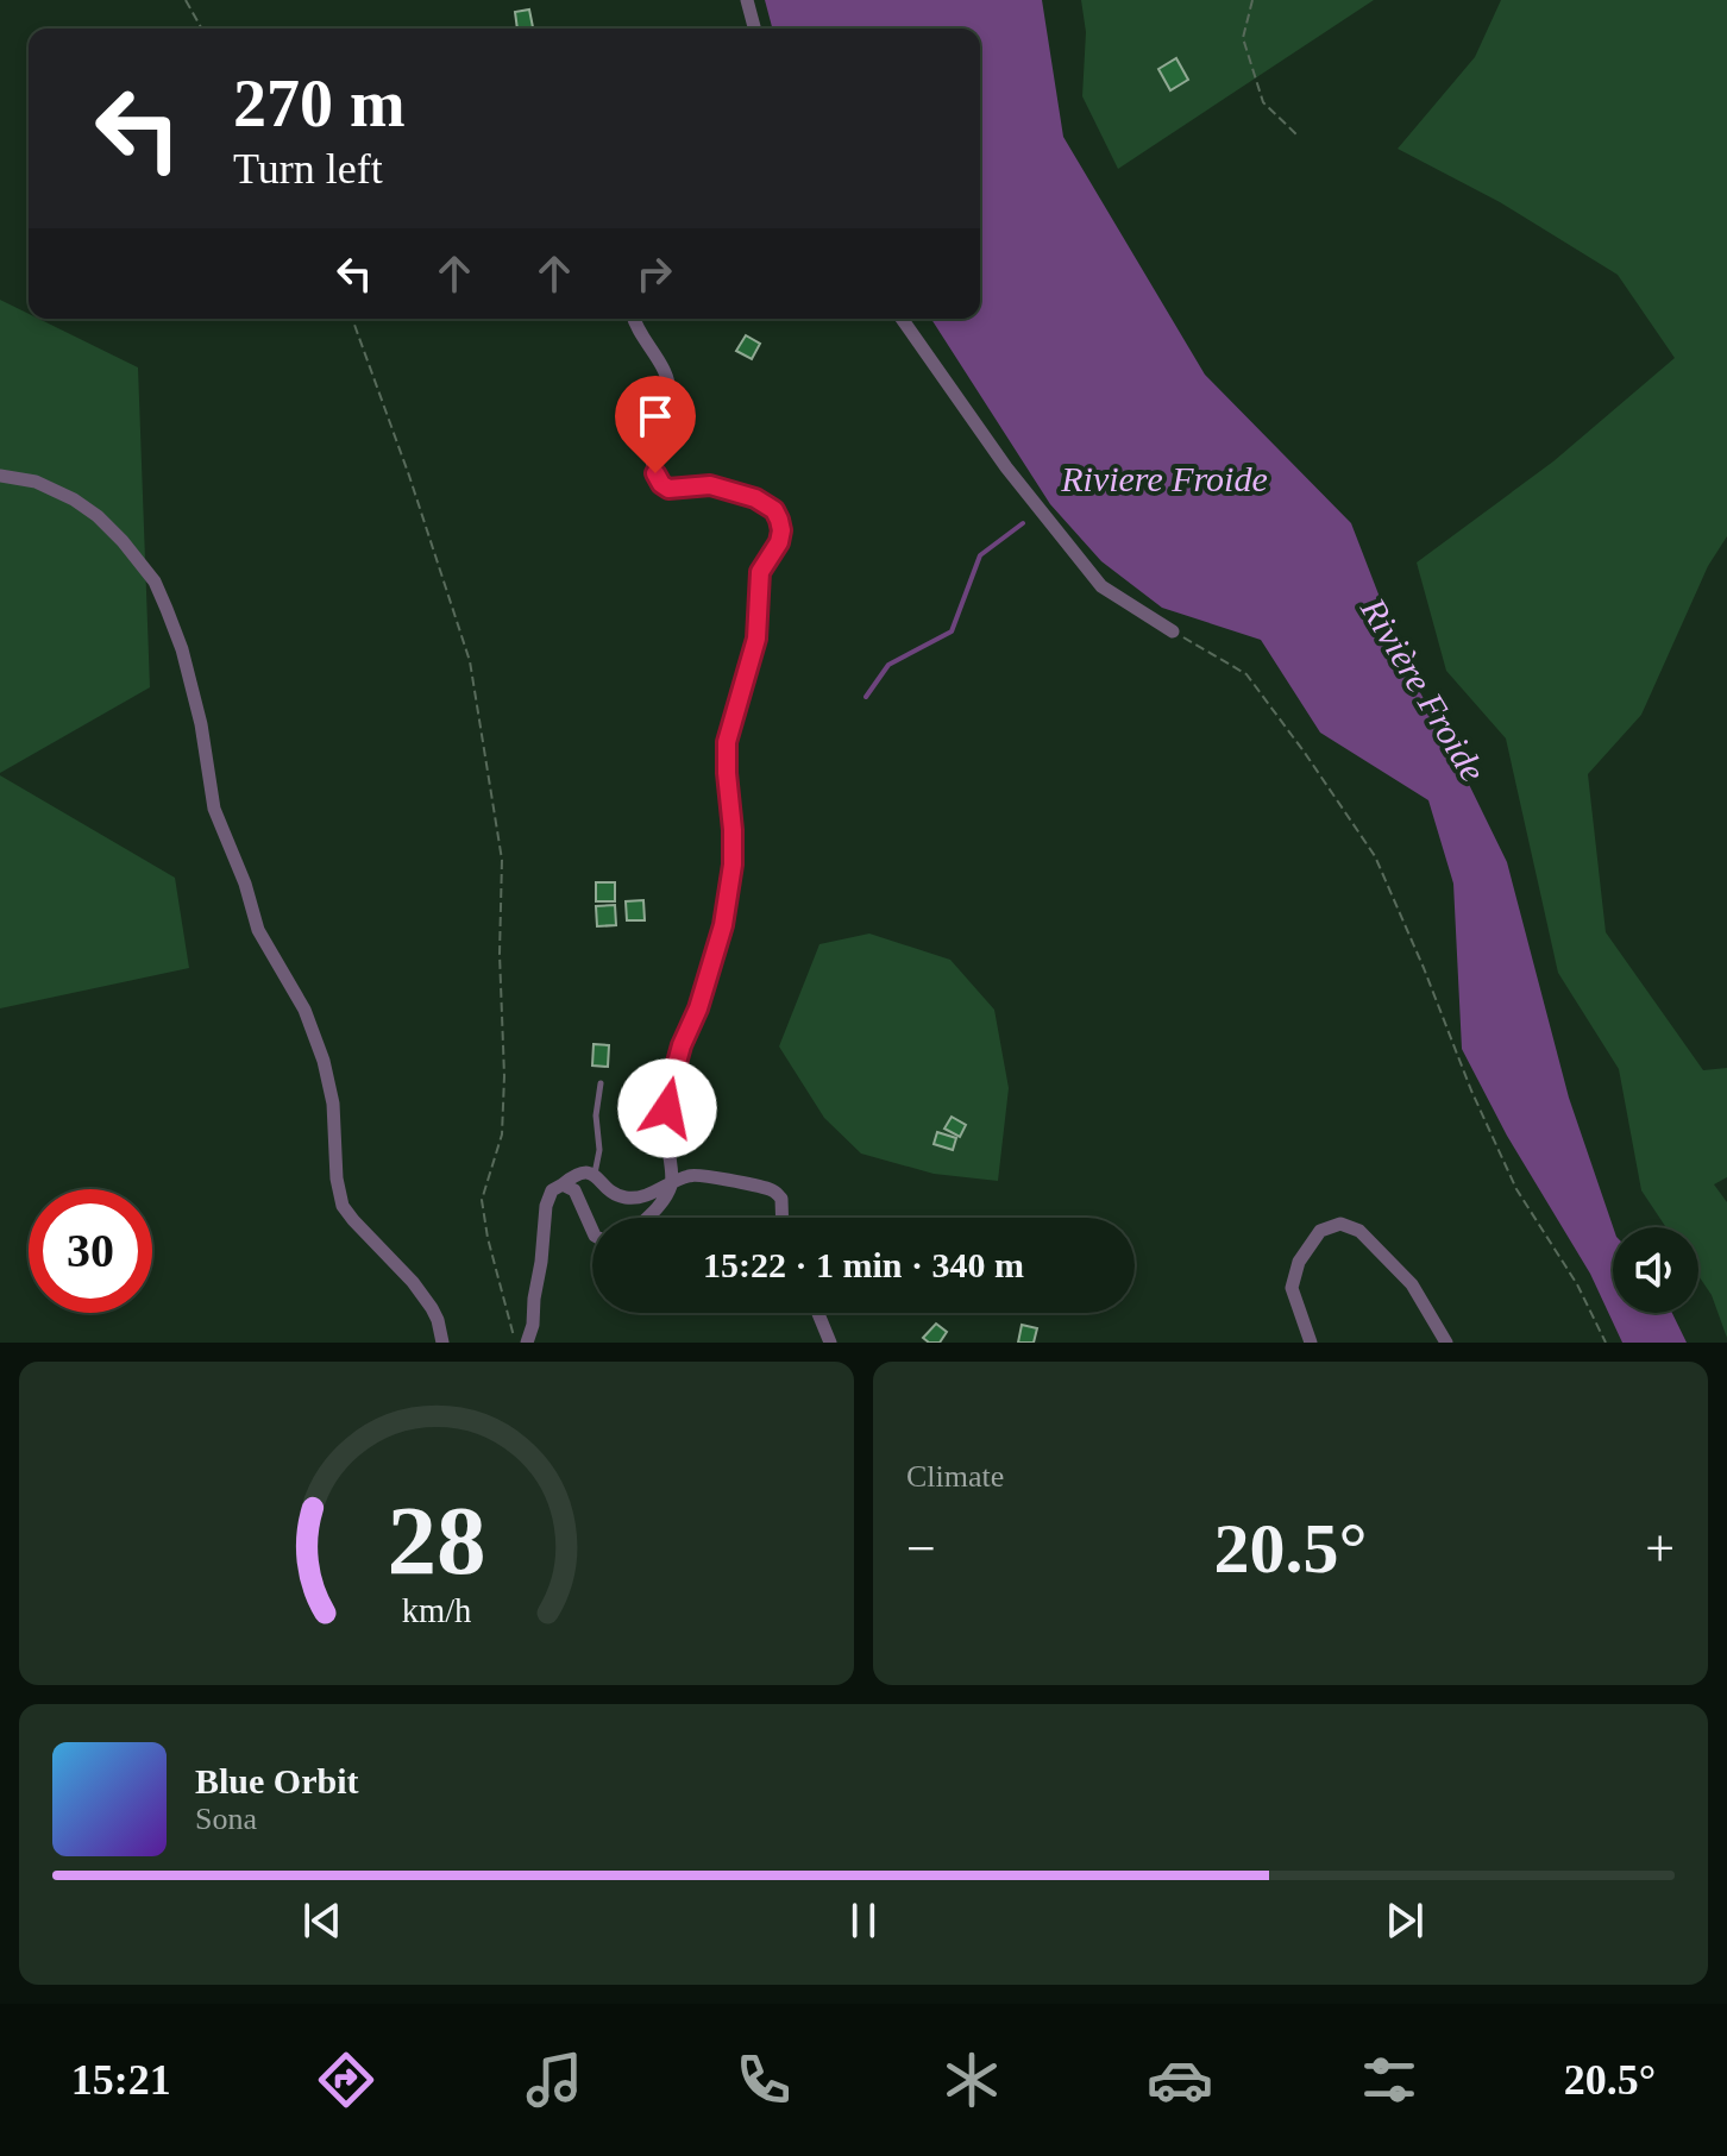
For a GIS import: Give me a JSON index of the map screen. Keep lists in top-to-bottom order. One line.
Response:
{"water":["Riviere Froide","Rivière Froide"],"page":{"turn":["270 m","Turn left"],"limit":"30","trip":"15:22 · 1 min · 340 m","tile":"Climate","heat":["−","20.5°","+"],"song":["Blue Orbit","Sona"],"tabs":["15:21","20.5°"],"gauge":["28","km/h"]}}
